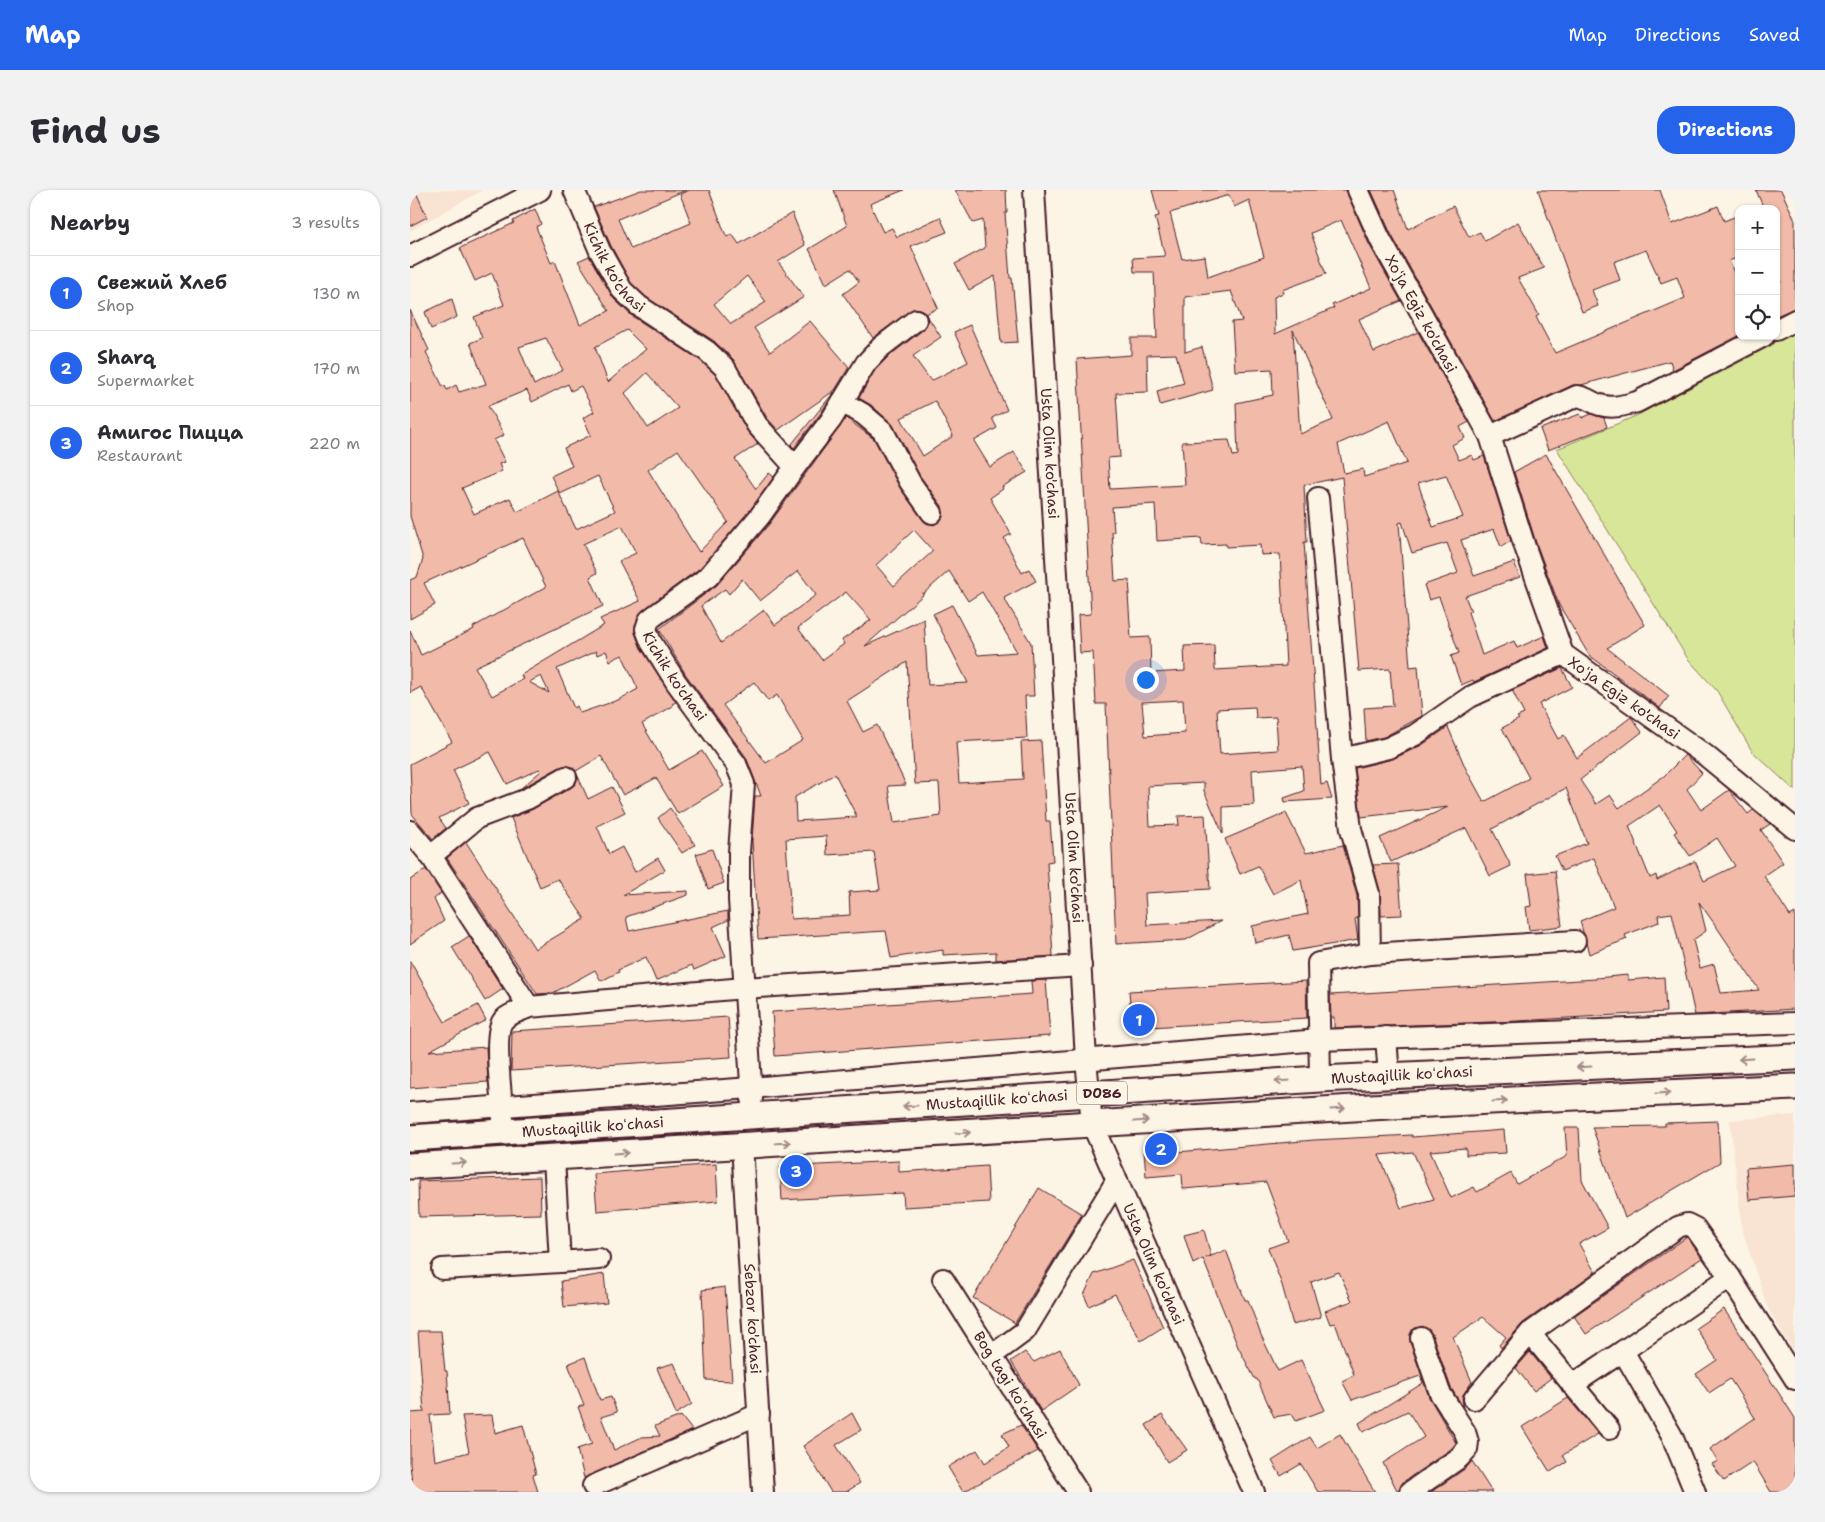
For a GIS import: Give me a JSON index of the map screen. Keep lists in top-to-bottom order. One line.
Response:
{"streets":{"main road":["Mustaqillik koʻchasi","D086"],"street":["Kichik ko'chasi","Xoʻja Egiz ko'chasi","Usta Olim ko'chasi","Sebzor ko'chasi","Bog tagi koʻchasi"]},"crossings":[["Kichik ko'chasi","Mustaqillik koʻchasi"],["Usta Olim ko'chasi","Mustaqillik koʻchasi"],["Mustaqillik koʻchasi","Sebzor ko'chasi"]],"page":{"header":"Map","nav":["Map","Directions","Saved"],"buttons":"Directions","title":"Find us","heading":["Nearby","3 results"],"map_buttons":["+","−"],"list":[{"mark":"1","name":"Свежий Хлеб","note":"Shop","value":"130 m"},{"mark":"2","name":"Sharq","note":"Supermarket","value":"170 m"},{"mark":"3","name":"Амигос Пицца","note":"Restaurant","value":"220 m"}],"pins":["1","2","3"]}}
